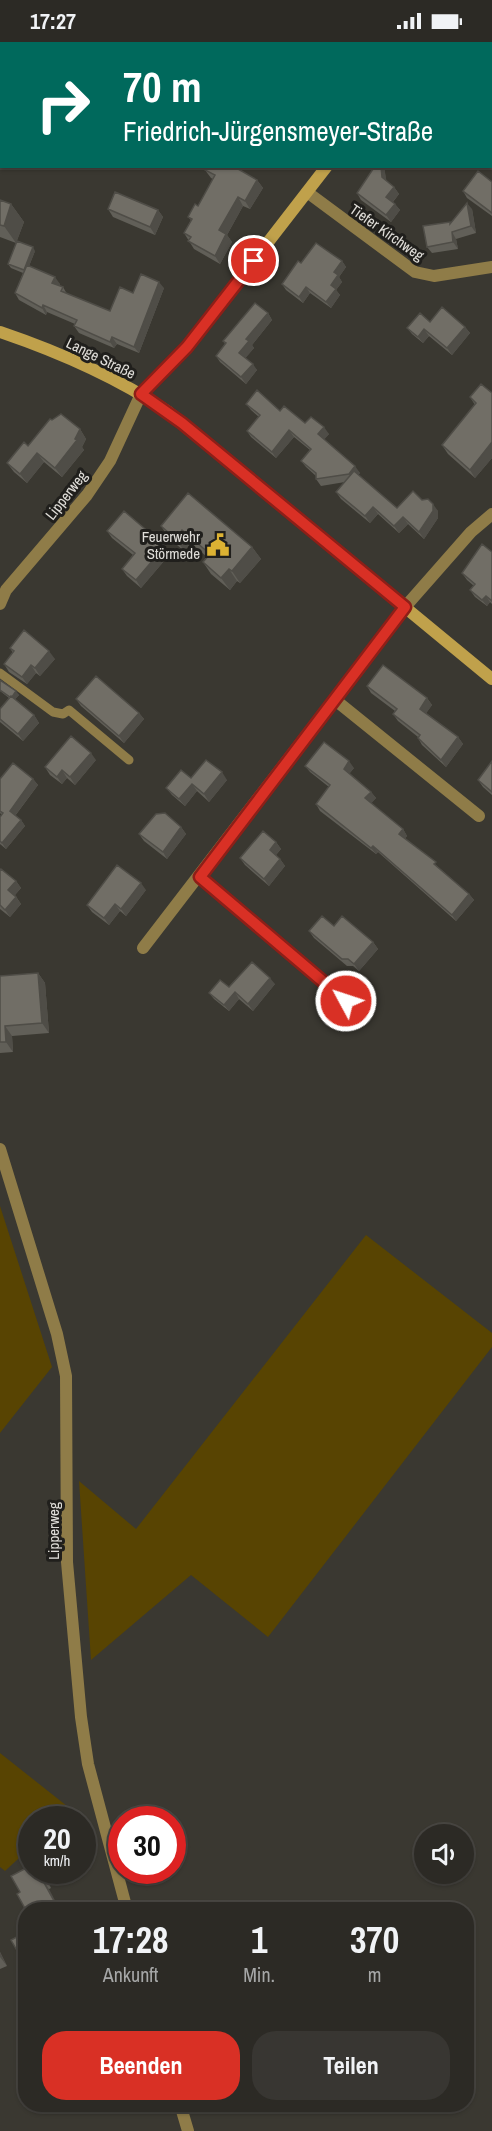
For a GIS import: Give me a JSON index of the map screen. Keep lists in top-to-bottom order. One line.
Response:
{"streets":{"main road":["Lange Straße"],"street":["Tiefer Kirchweg","Lipperweg"]},"crossings":[["Lange Straße","Lipperweg"]],"places":{"public building":["Feuerwehr Störmede"]},"page":{"status":"17:27","turn":["70 m","Friedrich-Jürgensmeyer-Straße"],"speed":"20 km/h","limit":"30","eta":["17:28","Ankunft","1","Min.","370","m"],"buttons":["Beenden","Teilen"]}}
